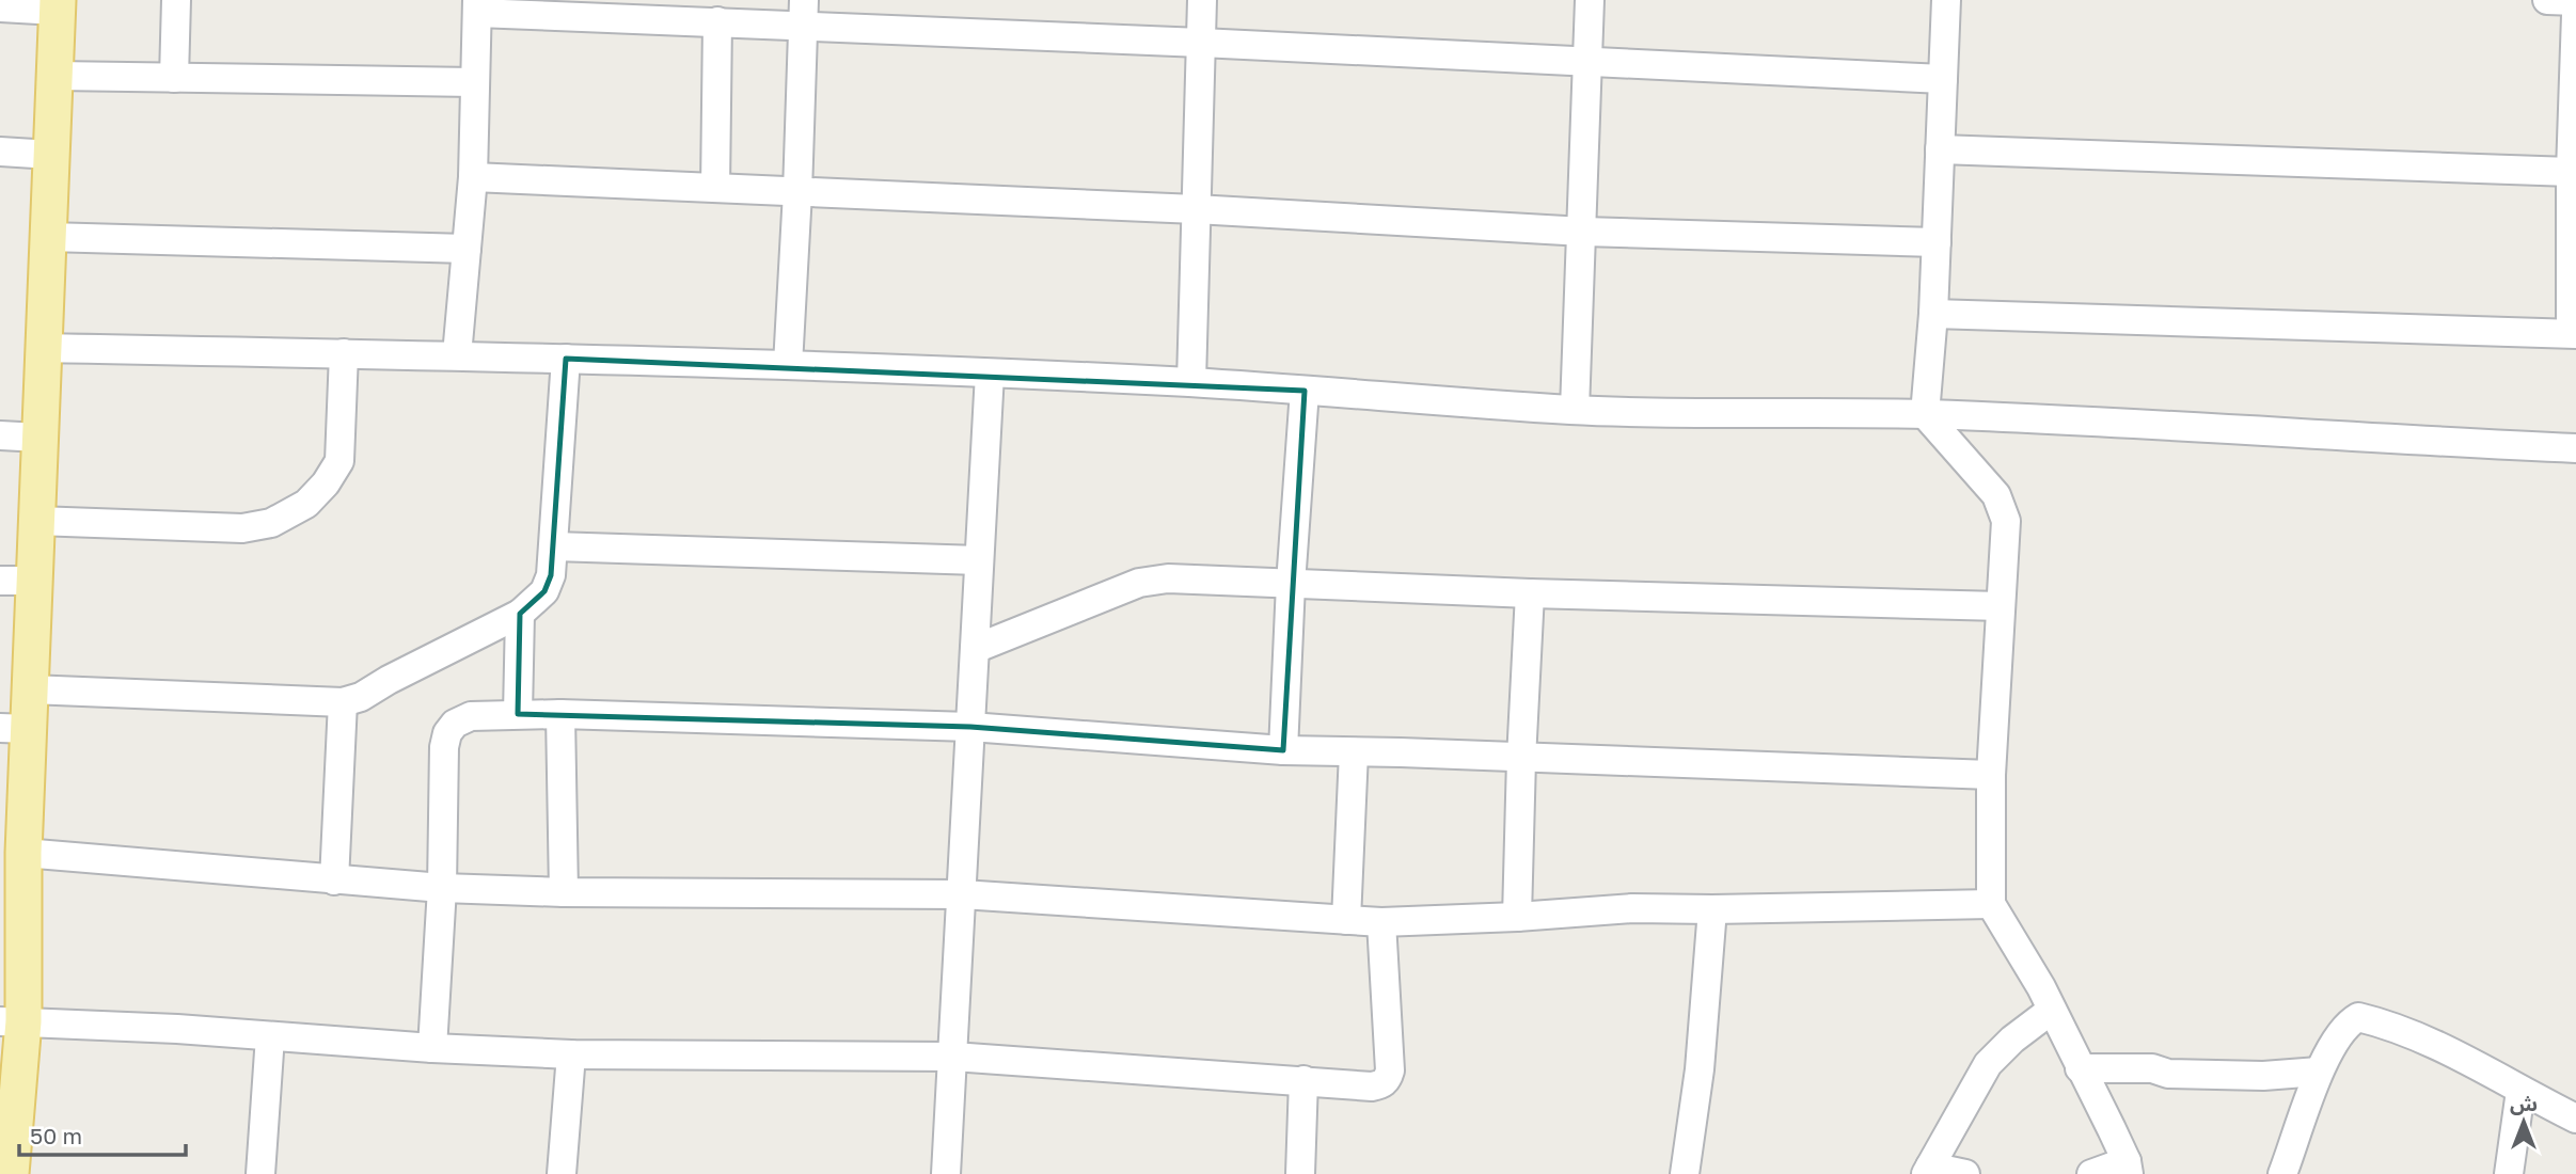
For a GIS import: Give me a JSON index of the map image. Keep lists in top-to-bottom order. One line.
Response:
{"scale_bar":"50 m","north":"top"}
